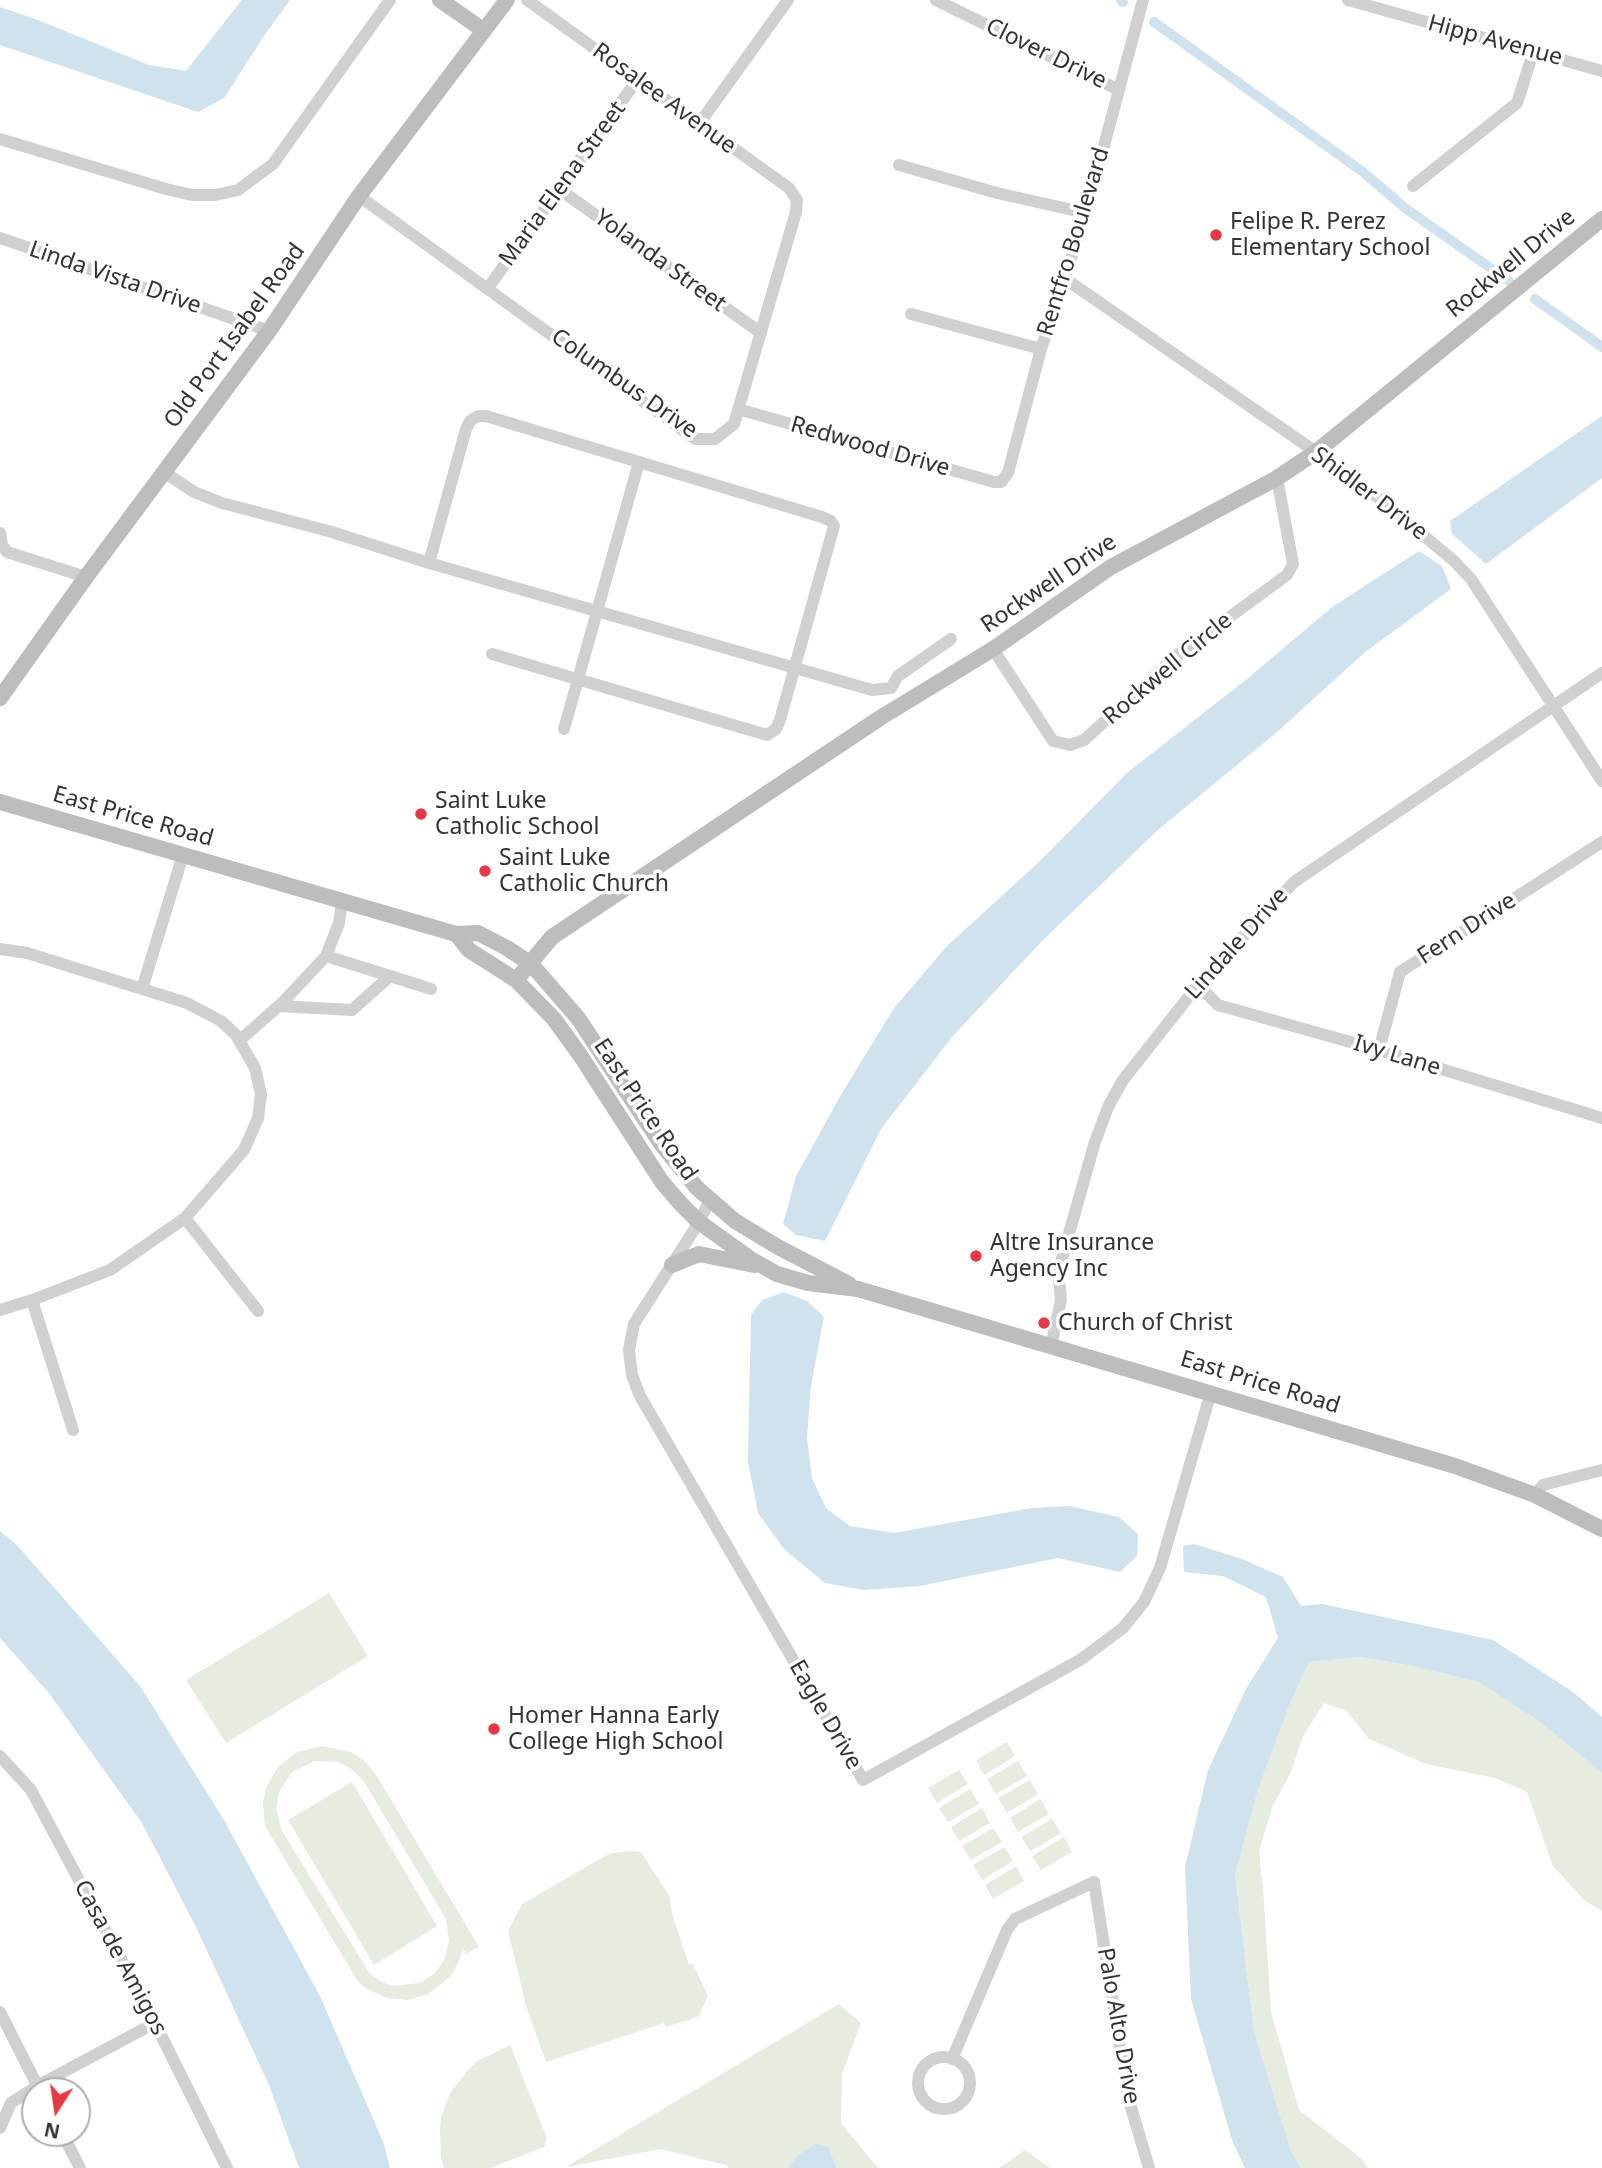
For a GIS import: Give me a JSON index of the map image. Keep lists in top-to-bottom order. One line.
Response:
{"streets":{"main road":["Rockwell Drive","Old Port Isabel Road","East Price Road"],"street":["Hipp Avenue","Clover Drive","Rosalee Avenue","Maria Elena Street","Rentfro Boulevard","Yolanda Street","Linda Vista Drive","Columbus Drive","Redwood Drive","Shidler Drive","Rockwell Circle","Fern Drive","Lindale Drive","Ivy Lane","Eagle Drive","Casa de Amigos","Palo Alto Drive"]},"crossings":[["Clover Drive","Rentfro Boulevard"],["Rosalee Avenue","Maria Elena Street"],["Rosalee Avenue","Columbus Drive"],["Maria Elena Street","Yolanda Street"],["Maria Elena Street","Columbus Drive"],["Rentfro Boulevard","Redwood Drive"],["Rentfro Boulevard","Shidler Drive"],["Yolanda Street","Columbus Drive"],["Rockwell Drive","Shidler Drive"],["Rockwell Drive","Rockwell Circle"],["Rockwell Drive","East Price Road"],["Linda Vista Drive","Old Port Isabel Road"],["Old Port Isabel Road","Columbus Drive"],["Columbus Drive","Redwood Drive"],["Shidler Drive","Lindale Drive"],["East Price Road","Lindale Drive"],["East Price Road","Eagle Drive"],["Fern Drive","Ivy Lane"],["Lindale Drive","Ivy Lane"]],"places":["Felipe R. Perez Elementary School","Saint Luke Catholic School","Saint Luke Catholic Church","Altre Insurance Agency Inc","Church of Christ","Homer Hanna Early College High School"],"north":"bottom"}
